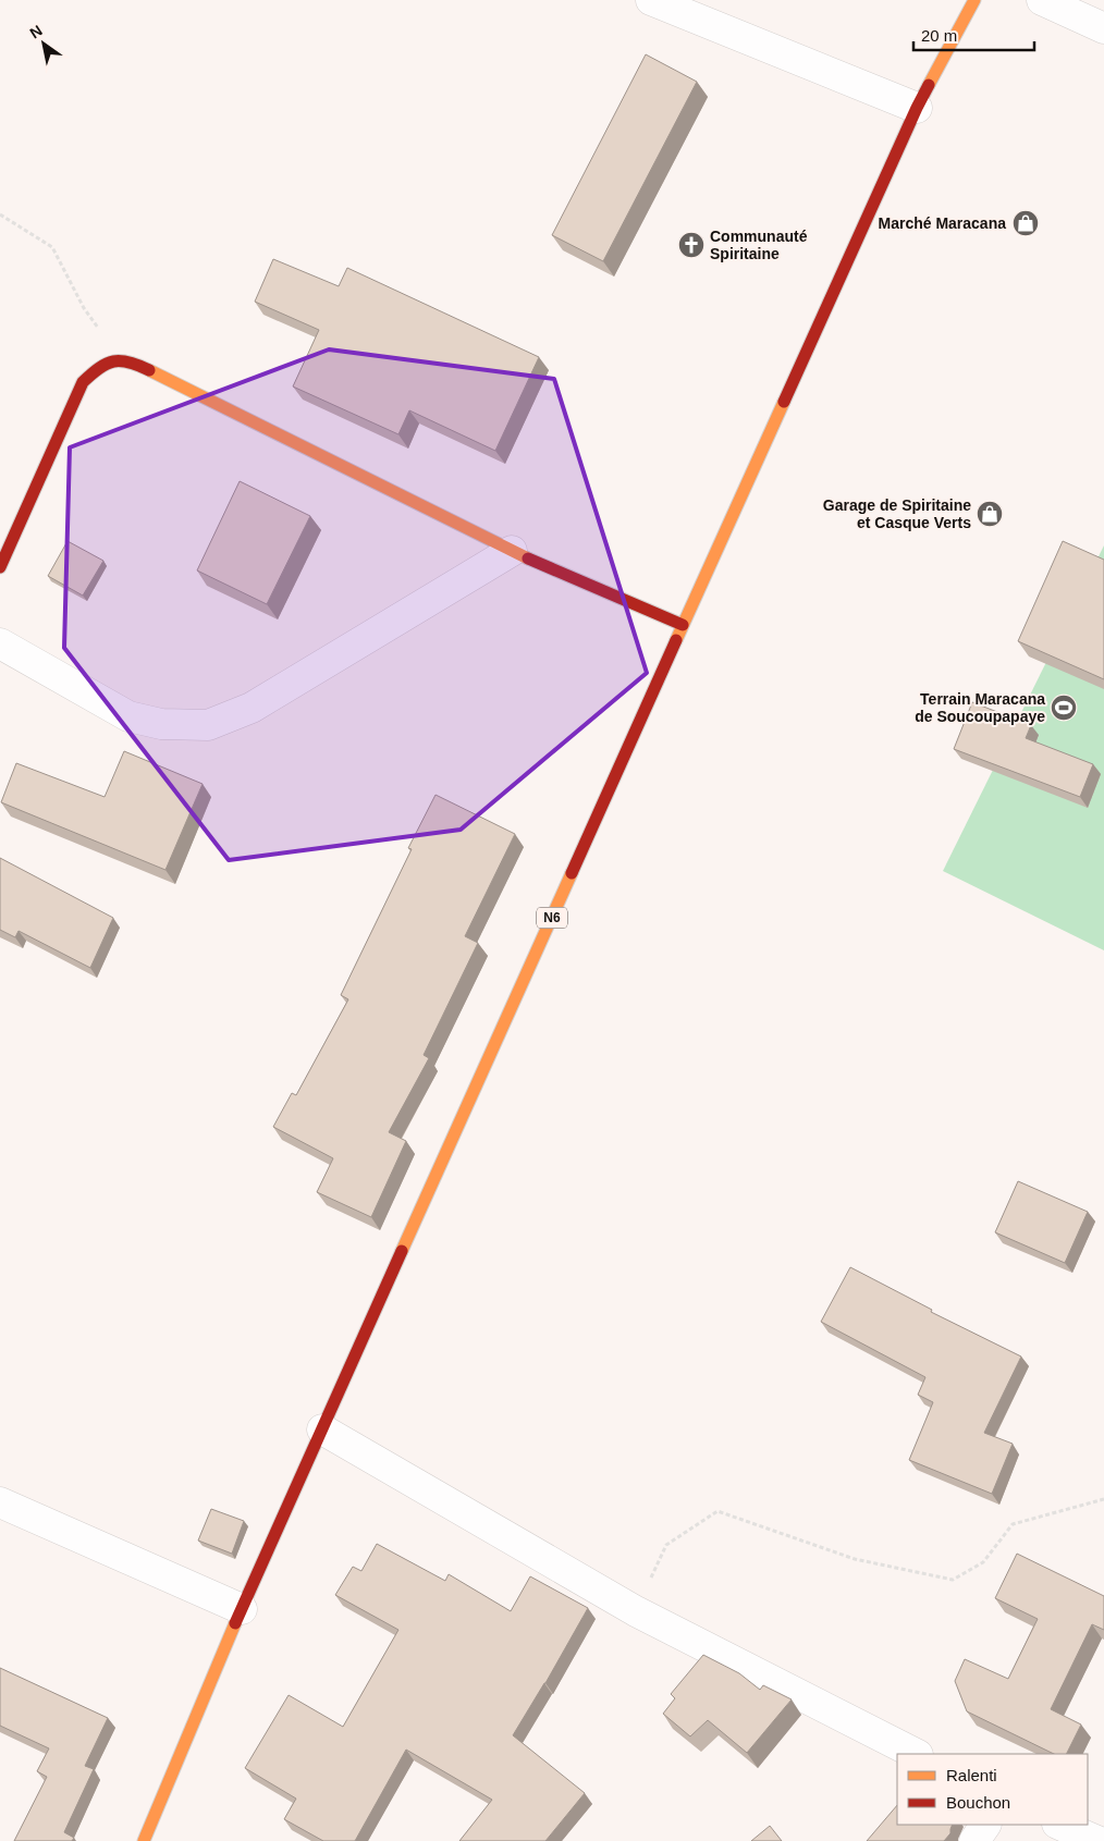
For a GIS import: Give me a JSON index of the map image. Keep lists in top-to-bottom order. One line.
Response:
{"streets":{"main road":["N6"]},"places":{"shop":["Marché Maracana","Garage de Spiritaine et Casque Verts"],"church":["Communauté Spiritaine"],"sports":["Terrain Maracana de Soucoupapaye"]},"legend":["Ralenti","Bouchon"],"scale_bar":"20 m","north":"top left"}
